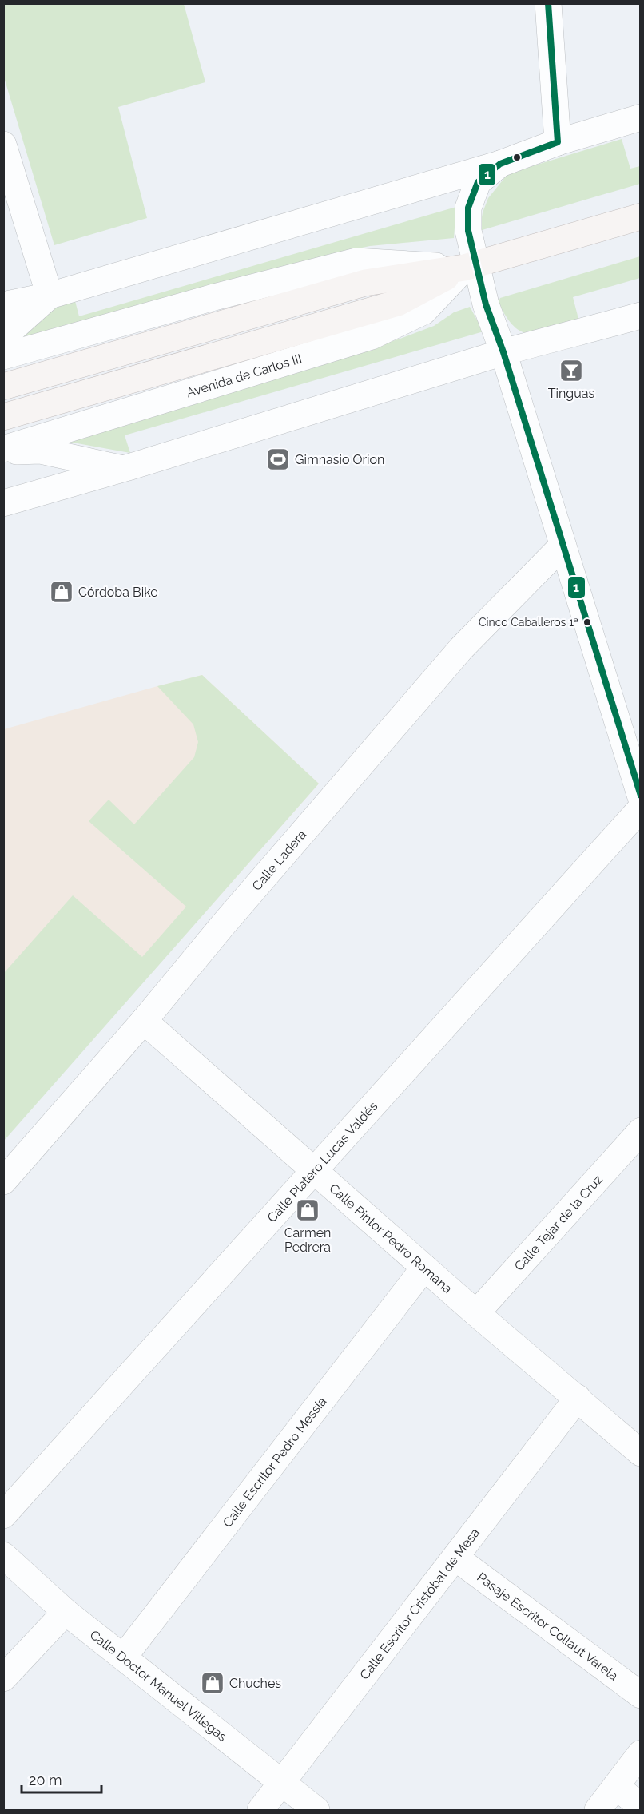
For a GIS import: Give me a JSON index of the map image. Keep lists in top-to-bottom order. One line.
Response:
{"streets":{"main road":["Avenida de Carlos III"],"street":["Calle Ladera","Calle Platero Lucas Valdés","Calle Tejar de la Cruz","Calle Pintor Pedro Romana","Calle Escritor Pedro Messía","Calle Escritor Cristóbal de Mesa","Pasaje Escritor Collaut Varela","Calle Doctor Manuel Villegas"]},"crossings":[["Calle Ladera","Calle Pintor Pedro Romana"],["Calle Platero Lucas Valdés","Calle Pintor Pedro Romana"],["Calle Tejar de la Cruz","Calle Pintor Pedro Romana"],["Calle Pintor Pedro Romana","Calle Escritor Pedro Messía"],["Calle Pintor Pedro Romana","Calle Escritor Cristóbal de Mesa"],["Calle Escritor Pedro Messía","Calle Doctor Manuel Villegas"],["Calle Escritor Cristóbal de Mesa","Pasaje Escritor Collaut Varela"],["Calle Escritor Cristóbal de Mesa","Calle Doctor Manuel Villegas"]],"places":{"bar":["Tinguas"],"sports":["Gimnasio Orion"],"shop":["Córdoba Bike","Carmen Pedrera","Chuches"],"other":["Cinco Caballeros 1ª"]},"lines":["transit line 1"],"scale_bar":"20 m"}
